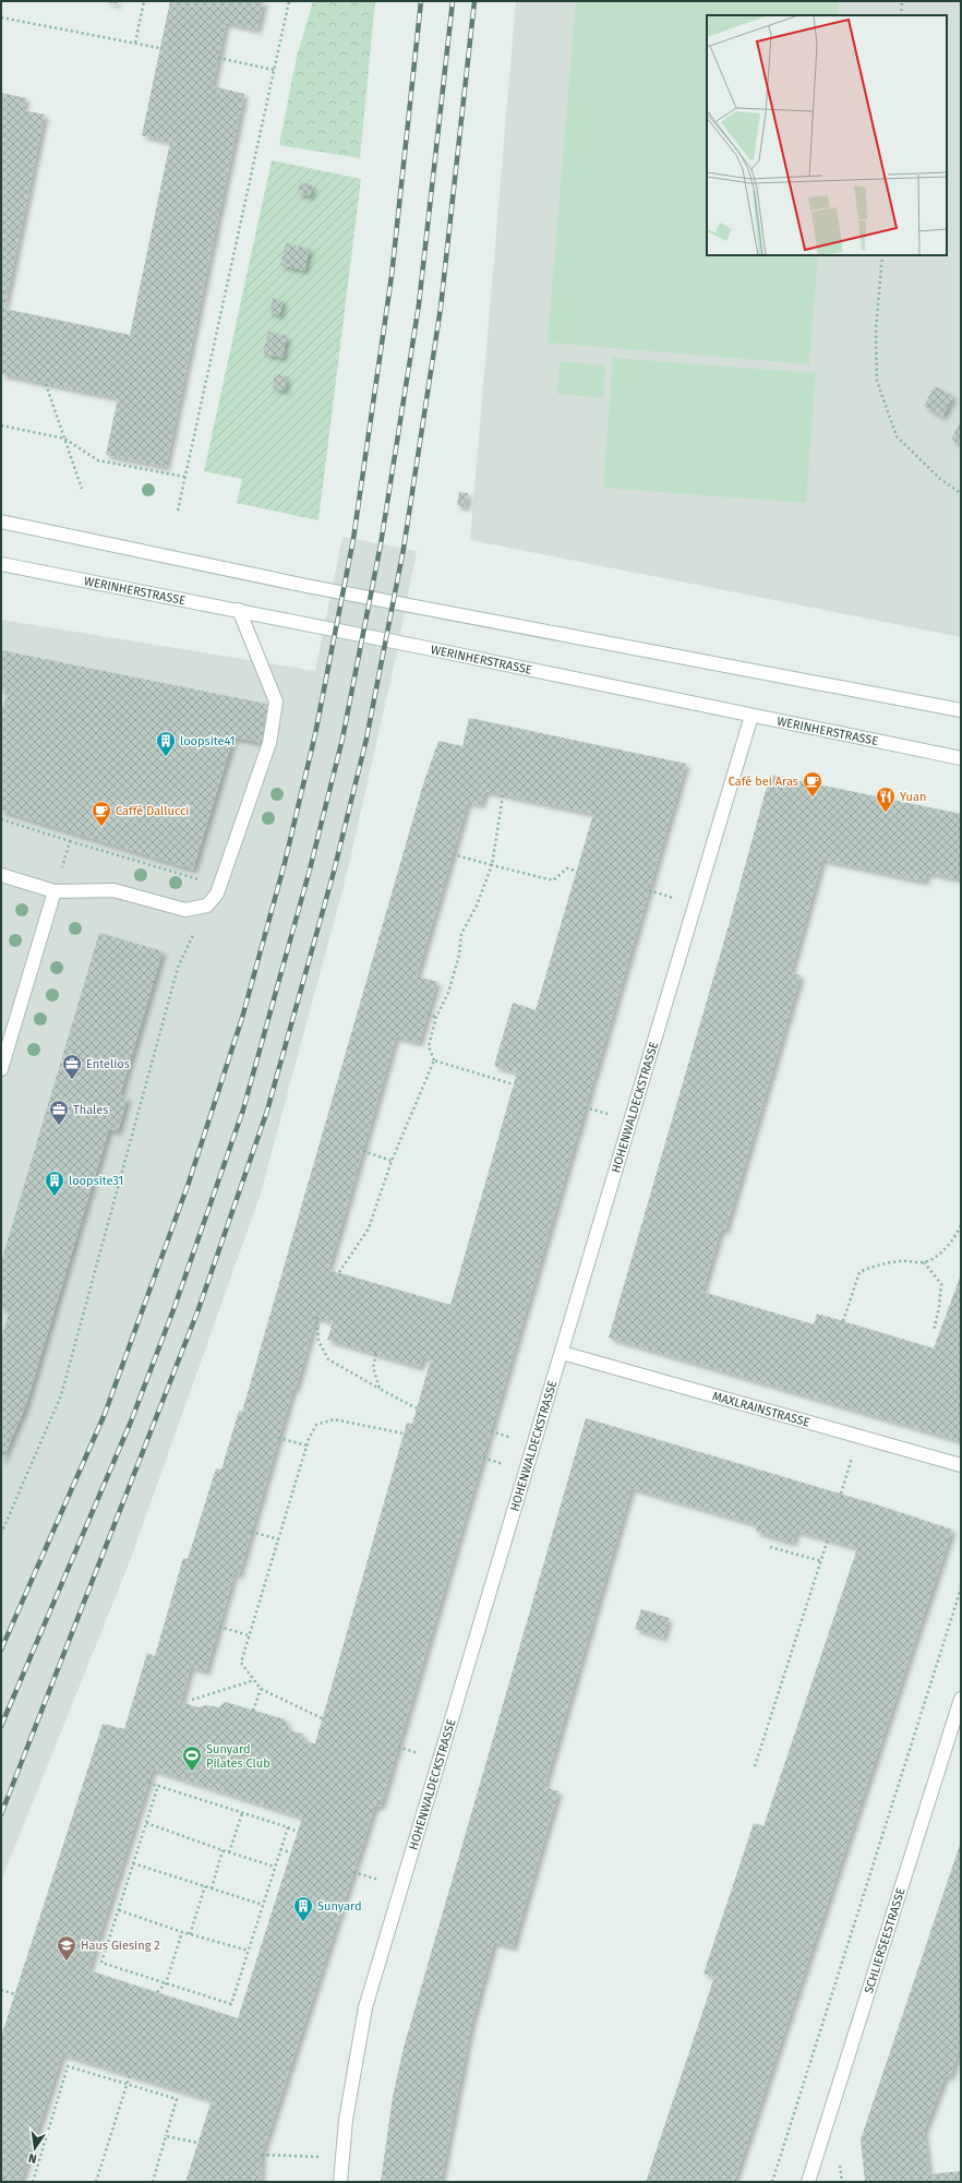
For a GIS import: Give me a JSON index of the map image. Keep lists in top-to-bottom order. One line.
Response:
{"streets":{"street":["WERINHERSTRASSE","HOHENWALDECKSTRASSE","MAXLRAINSTRASSE","SCHLIERSEESTRASSE"]},"crossings":[["WERINHERSTRASSE","HOHENWALDECKSTRASSE"],["HOHENWALDECKSTRASSE","MAXLRAINSTRASSE"]],"places":{"building":["loopsite41","loopsite31","Sunyard"],"cafe":["Café bei Aras","Caffè Dallucci"],"restaurant":["Yuan"],"office":["Entelios","Thales"],"sports":["Sunyard Pilates Club"],"school or university":["Haus Giesing 2"]},"north":"bottom"}
